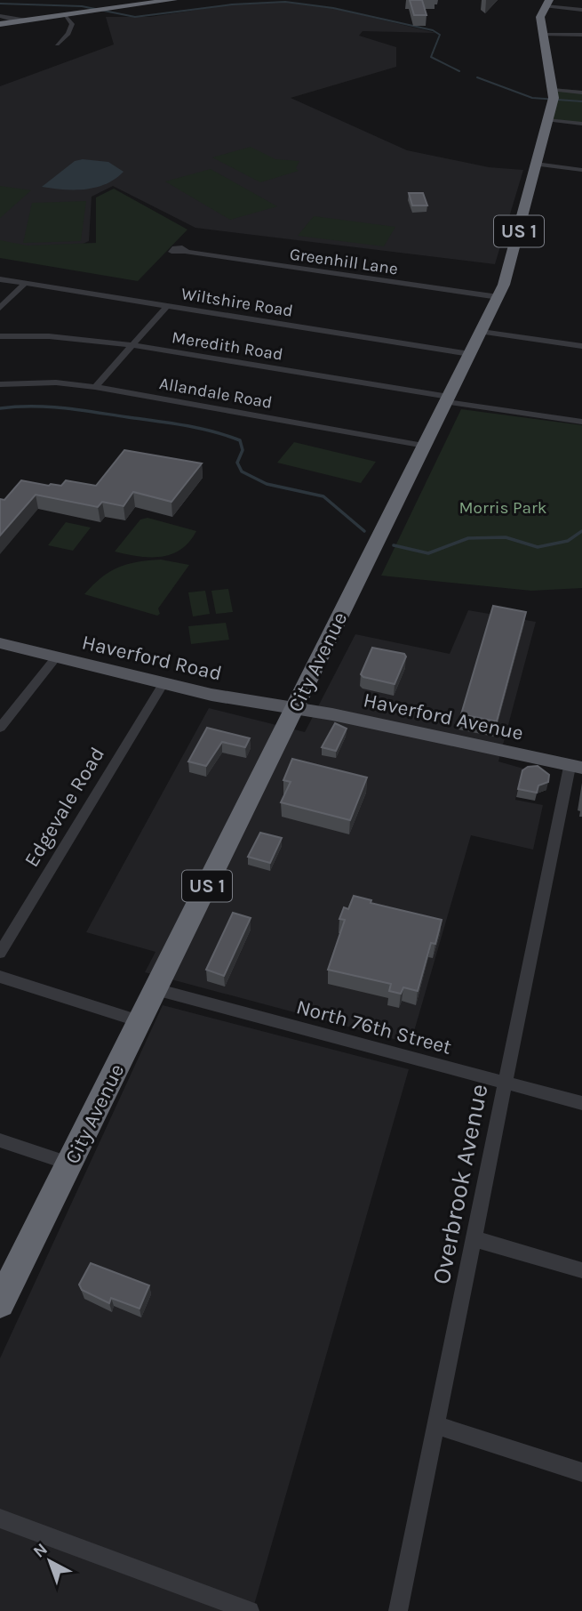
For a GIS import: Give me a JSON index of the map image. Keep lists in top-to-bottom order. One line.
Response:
{"streets":{"highway":["US 1","City Avenue"],"main road":["Haverford Road","Haverford Avenue"],"street":["Greenhill Lane","Wiltshire Road","Meredith Road","Allandale Road","Edgevale Road","North 76th Street","Overbrook Avenue"]},"crossings":[["Greenhill Lane","City Avenue"],["Wiltshire Road","City Avenue"],["Meredith Road","City Avenue"],["Allandale Road","City Avenue"],["Haverford Road","City Avenue"],["Haverford Road","Haverford Avenue"],["Haverford Road","Edgevale Road"],["City Avenue","Haverford Avenue"],["City Avenue","North 76th Street"],["Haverford Avenue","Overbrook Avenue"],["North 76th Street","Overbrook Avenue"]],"parks":["Morris Park"],"north":"top left"}
